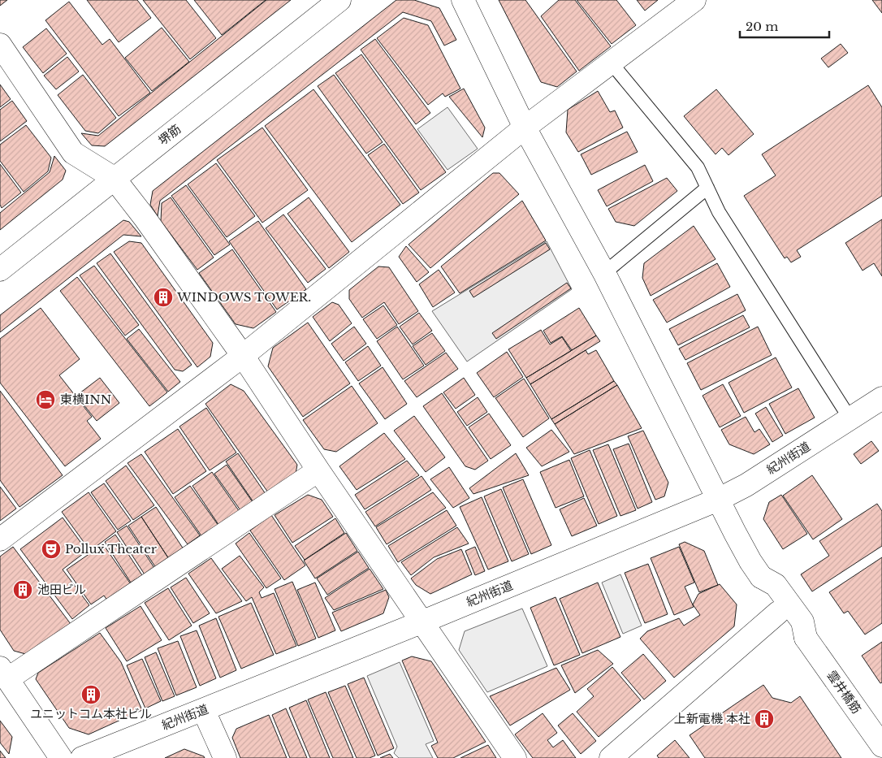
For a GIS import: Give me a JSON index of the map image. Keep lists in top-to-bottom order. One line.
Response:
{"streets":{"street":["堺筋","紀州街道","雲井橋筋"]},"places":{"building":["WINDOWS TOWER.","池田ビル","ユニットコム本社ビル","上新電機 本社"],"hotel":["東横INN"],"theatre":["Pollux Theater"]},"scale_bar":"20 m"}
